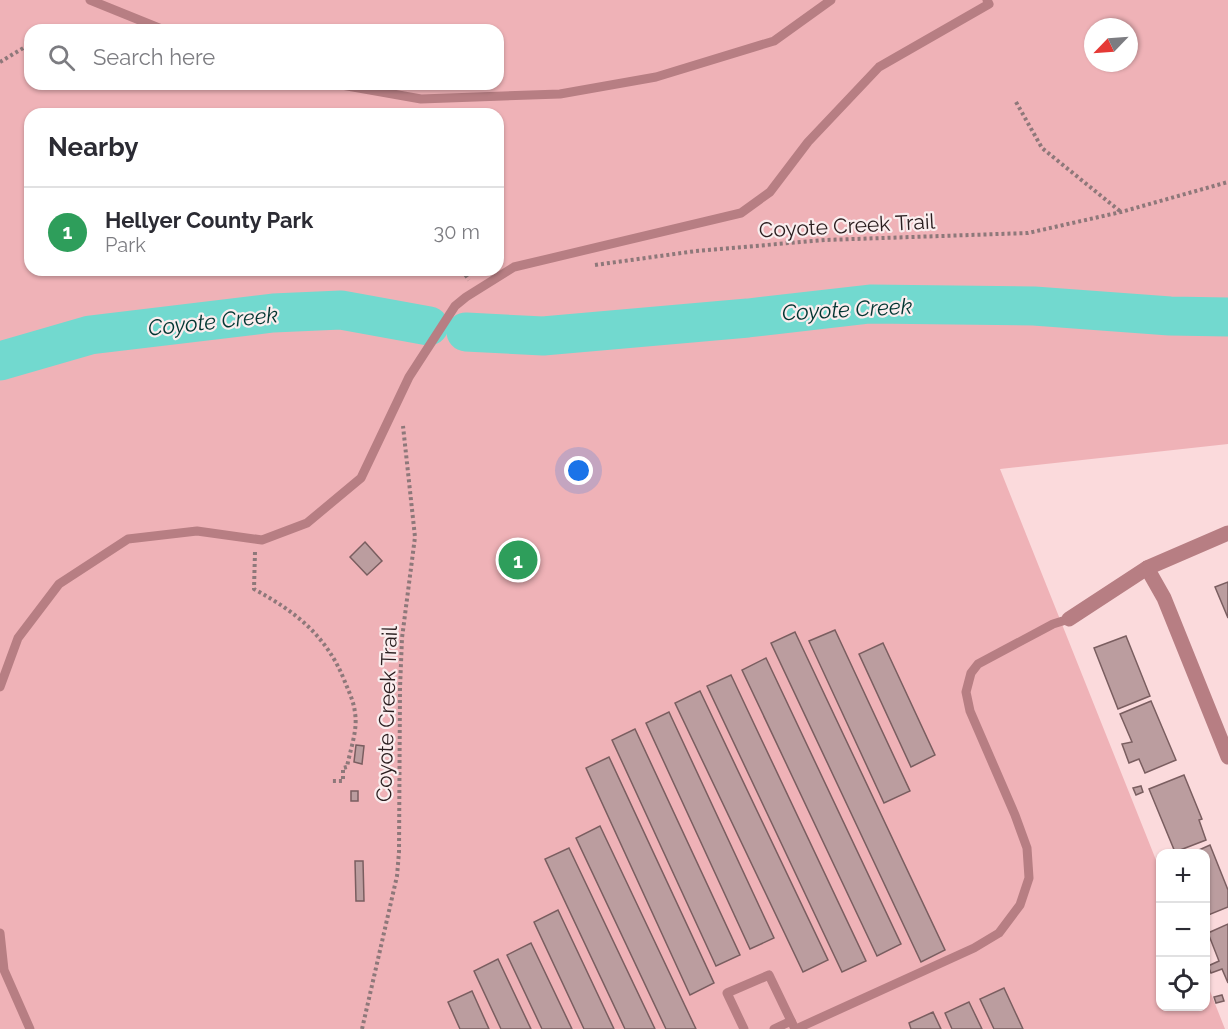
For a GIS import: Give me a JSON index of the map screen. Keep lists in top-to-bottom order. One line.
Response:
{"streets":{"path":["Coyote Creek Trail"]},"water":["Coyote Creek"],"north":"bottom left","page":{"search":"Search here","heading":"Nearby","list":[{"mark":"1","name":"Hellyer County Park","note":"Park","value":"30 m"}],"pins":"1","map_buttons":["+","−"]}}
